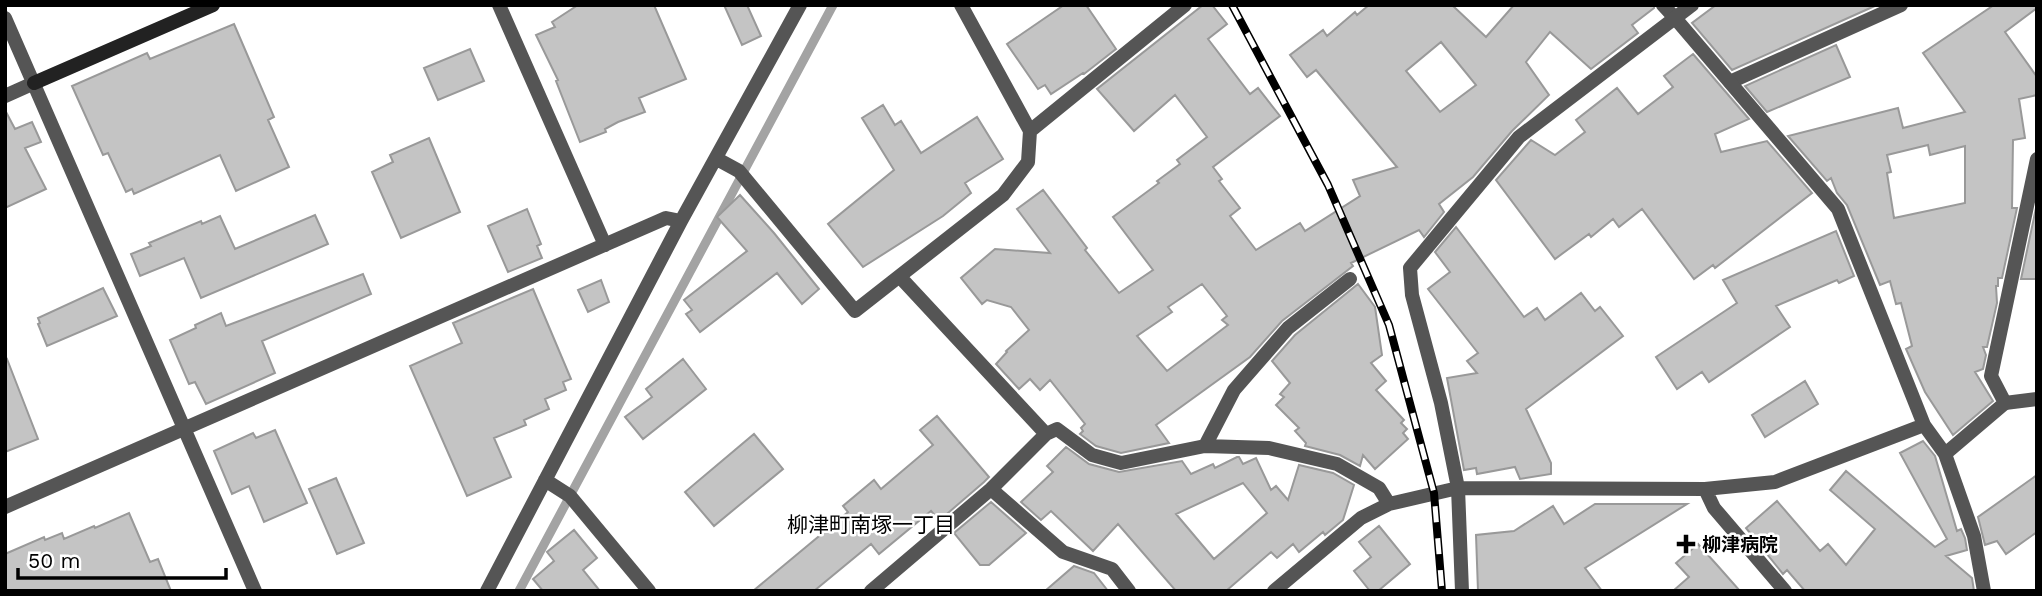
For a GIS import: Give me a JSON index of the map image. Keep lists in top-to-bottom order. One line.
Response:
{"districts":["柳津町南塚一丁目"],"places":{"health":["柳津病院"]},"scale_bar":"50 m"}
